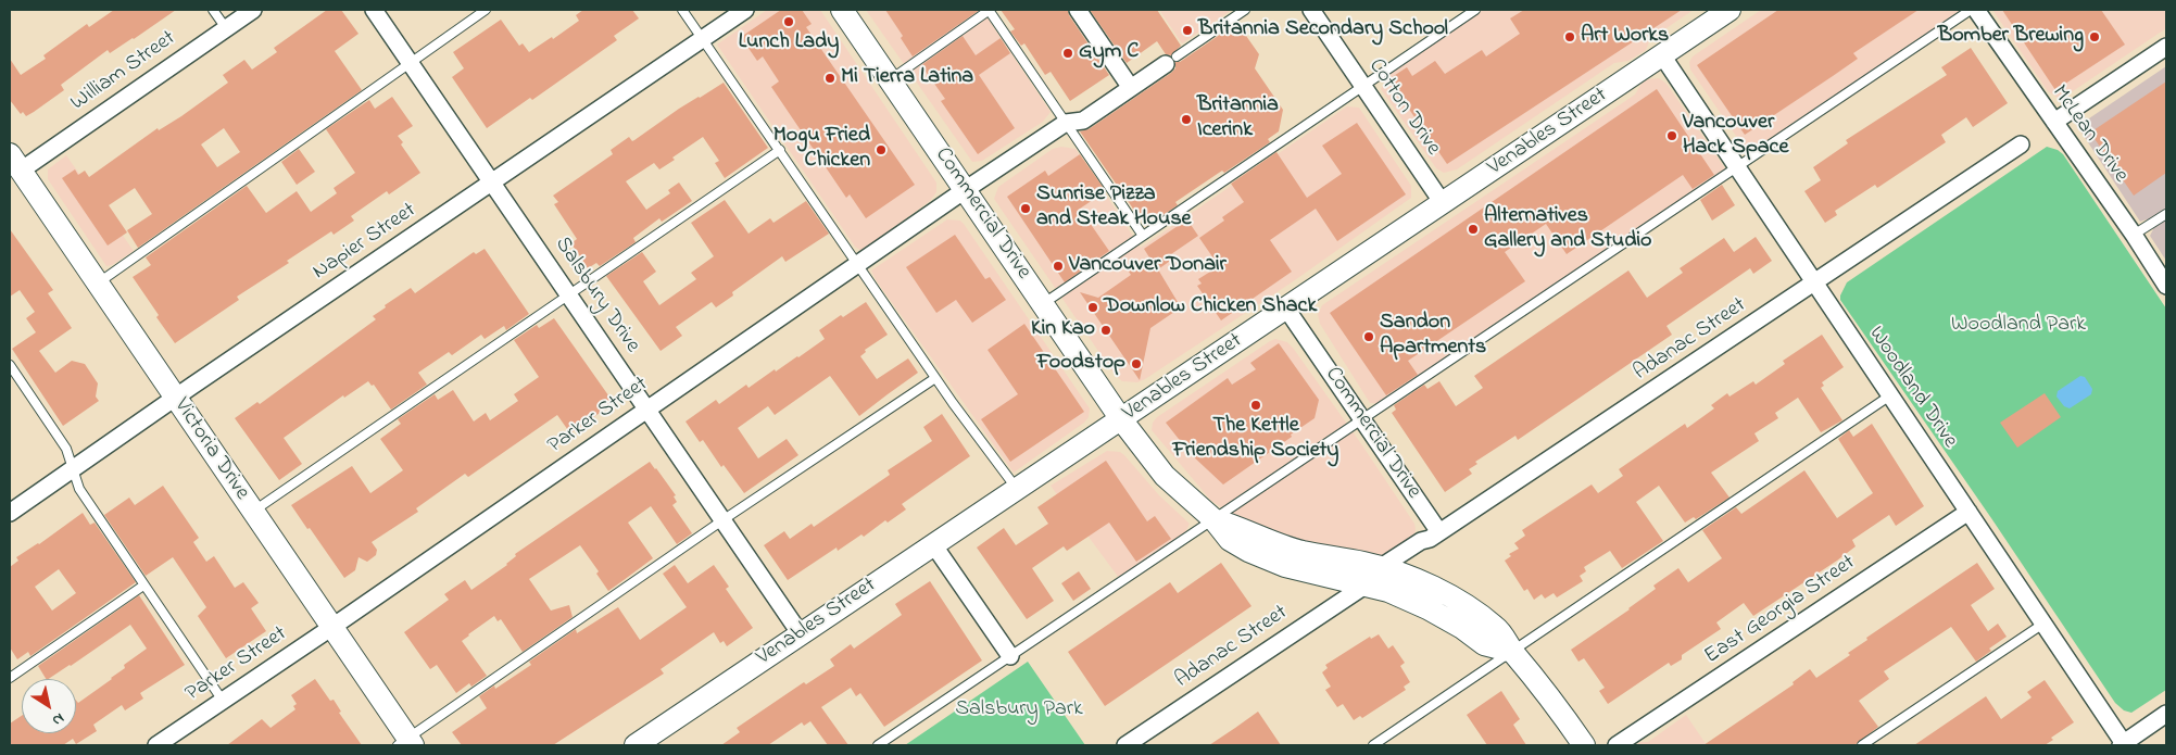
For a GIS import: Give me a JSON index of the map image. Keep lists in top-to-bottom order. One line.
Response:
{"streets":{"street":["William Street","Cotton Drive","Venables Street","McLean Drive","Commercial Drive","Napier Street","Salsbury Drive","Adanac Street","Woodland Drive","Parker Street","Victoria Drive","East Georgia Street"]},"crossings":[["William Street","Victoria Drive"],["Cotton Drive","Venables Street"],["Venables Street","Commercial Drive"],["Venables Street","Salsbury Drive"],["Venables Street","Woodland Drive"],["Commercial Drive","Adanac Street"],["Commercial Drive","Parker Street"],["Napier Street","Salsbury Drive"],["Napier Street","Victoria Drive"],["Salsbury Drive","Parker Street"],["Adanac Street","Woodland Drive"],["Woodland Drive","East Georgia Street"],["Parker Street","Victoria Drive"]],"parks":["Woodland Park","Salsbury Park"],"places":["Lunch Lady","Britannia Secondary School","Art Works","Bomber Brewing","Gym C","Mi Tierra Latina","Britannia Icerink","Vancouver Hack Space","Mogu Fried Chicken","Sunrise Pizza and Steak House","Alternatives Gallery and Studio","Vancouver Donair","Downlow Chicken Shack","Kin Kao","Sandon Apartments","Foodstop","The Kettle Friendship Society"],"north":"bottom right"}
